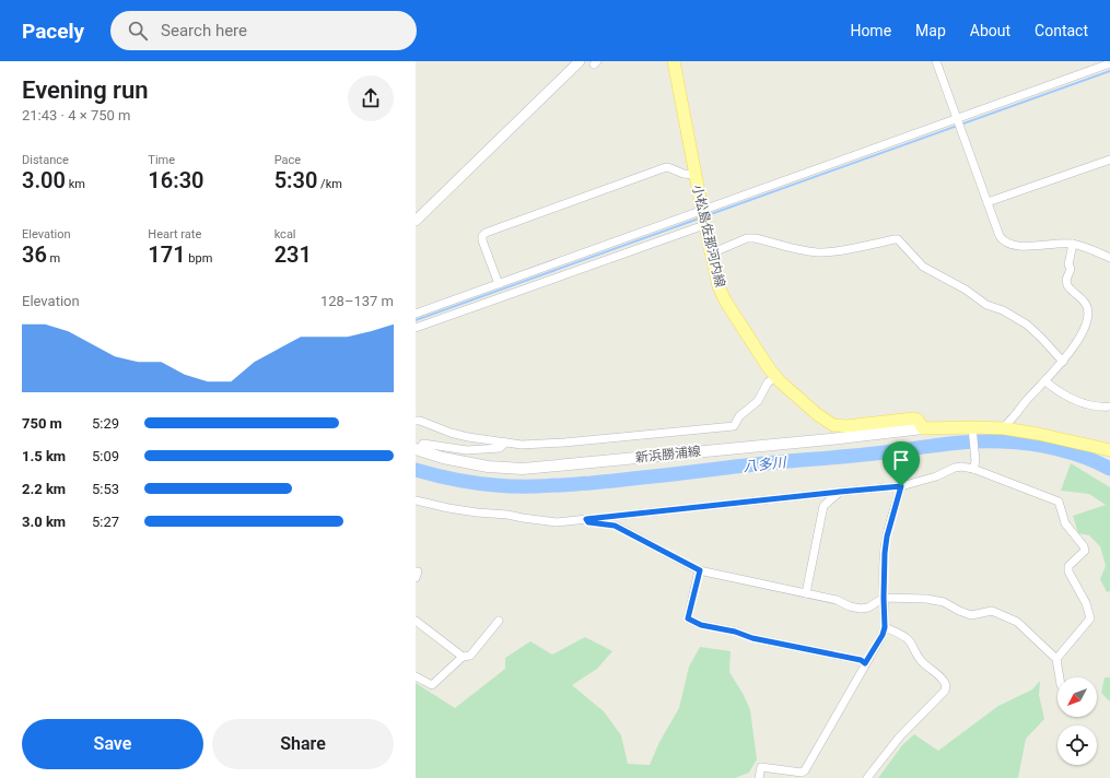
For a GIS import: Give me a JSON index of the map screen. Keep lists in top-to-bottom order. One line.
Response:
{"streets":{"main road":["小松島佐那河内線","新浜勝浦線"]},"crossings":[["小松島佐那河内線","新浜勝浦線"]],"water":["八多川"],"north":"bottom left","page":{"header":"Pacely","search":"Search here","nav":["Home","Map","About","Contact"],"heading":["Evening run","21:43 · 4 × 750 m"],"stats":[["Distance","3.00 km"],["Time","16:30"],["Pace","5:30 /km"],["Elevation","36 m"],["Heart rate","171 bpm"],["kcal","231"]],"chart":["Elevation","128–137 m"],"list":[{"name":"750 m","note":"5:29"},{"name":"1.5 km","note":"5:09"},{"name":"2.2 km","note":"5:53"},{"name":"3.0 km","note":"5:27"}],"buttons":["Save","Share"]}}
